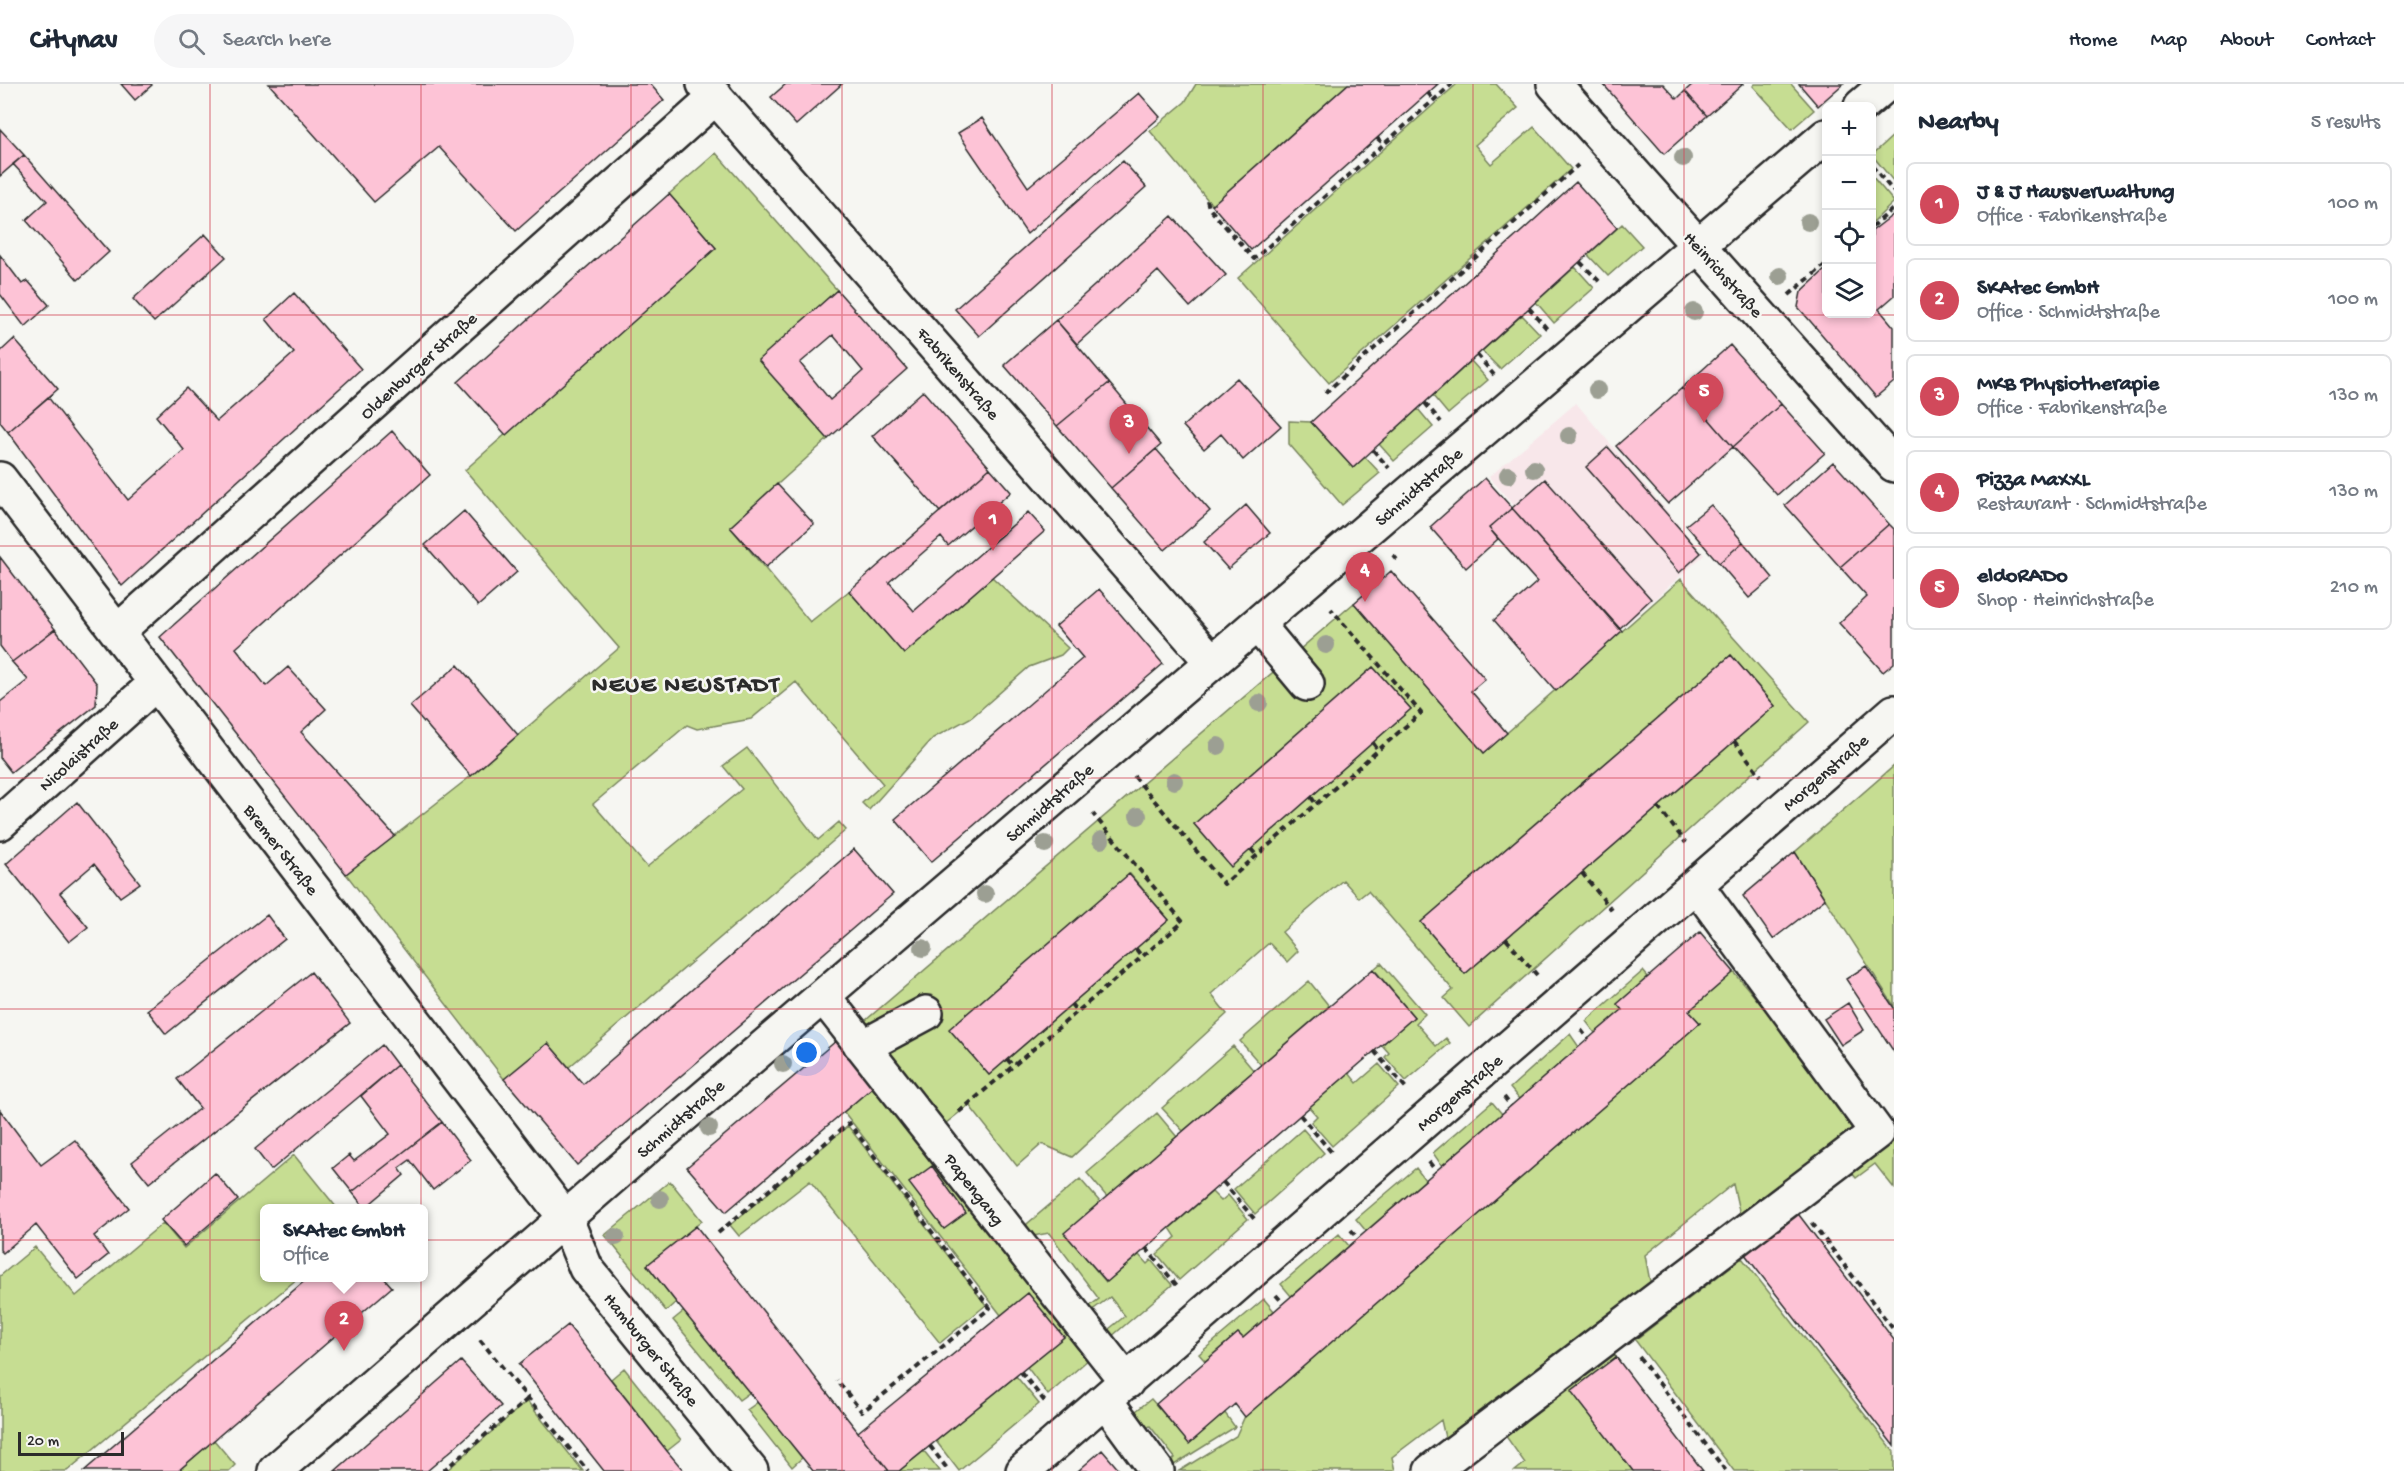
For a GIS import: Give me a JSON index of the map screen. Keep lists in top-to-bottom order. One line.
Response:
{"streets":{"street":["Heinrichstraße","Oldenburger Straße","Fabrikenstraße","Schmidtstraße","Nicolaistraße","Morgenstraße","Bremer Straße","Papengang","Hamburger Straße"]},"crossings":[["Heinrichstraße","Schmidtstraße"],["Oldenburger Straße","Fabrikenstraße"],["Oldenburger Straße","Bremer Straße"],["Fabrikenstraße","Schmidtstraße"],["Schmidtstraße","Bremer Straße"],["Schmidtstraße","Papengang"],["Schmidtstraße","Hamburger Straße"],["Nicolaistraße","Bremer Straße"],["Morgenstraße","Papengang"],["Bremer Straße","Hamburger Straße"]],"districts":["NEUE NEUSTADT"],"scale_bar":"20 m","page":{"header":"Citynav","search":"Search here","nav":["Home","Map","About","Contact"],"heading":["Nearby","5 results"],"map_buttons":["+","−"],"list":[{"mark":"1","name":"J & J Hausverwaltung","note":"Office · Fabrikenstraße","value":"100 m"},{"mark":"2","name":"SKAtec GmbH","note":"Office · Schmidtstraße","value":"100 m"},{"mark":"3","name":"MKB Physiotherapie","note":"Office · Fabrikenstraße","value":"130 m"},{"mark":"4","name":"Pizza MaXXL","note":"Restaurant · Schmidtstraße","value":"130 m"},{"mark":"5","name":"eldoRADo","note":"Shop · Heinrichstraße","value":"210 m"}],"pins":["5","3","1","4","2"],"popup":["SKAtec GmbH","Office"],"scale":"20 m"}}
